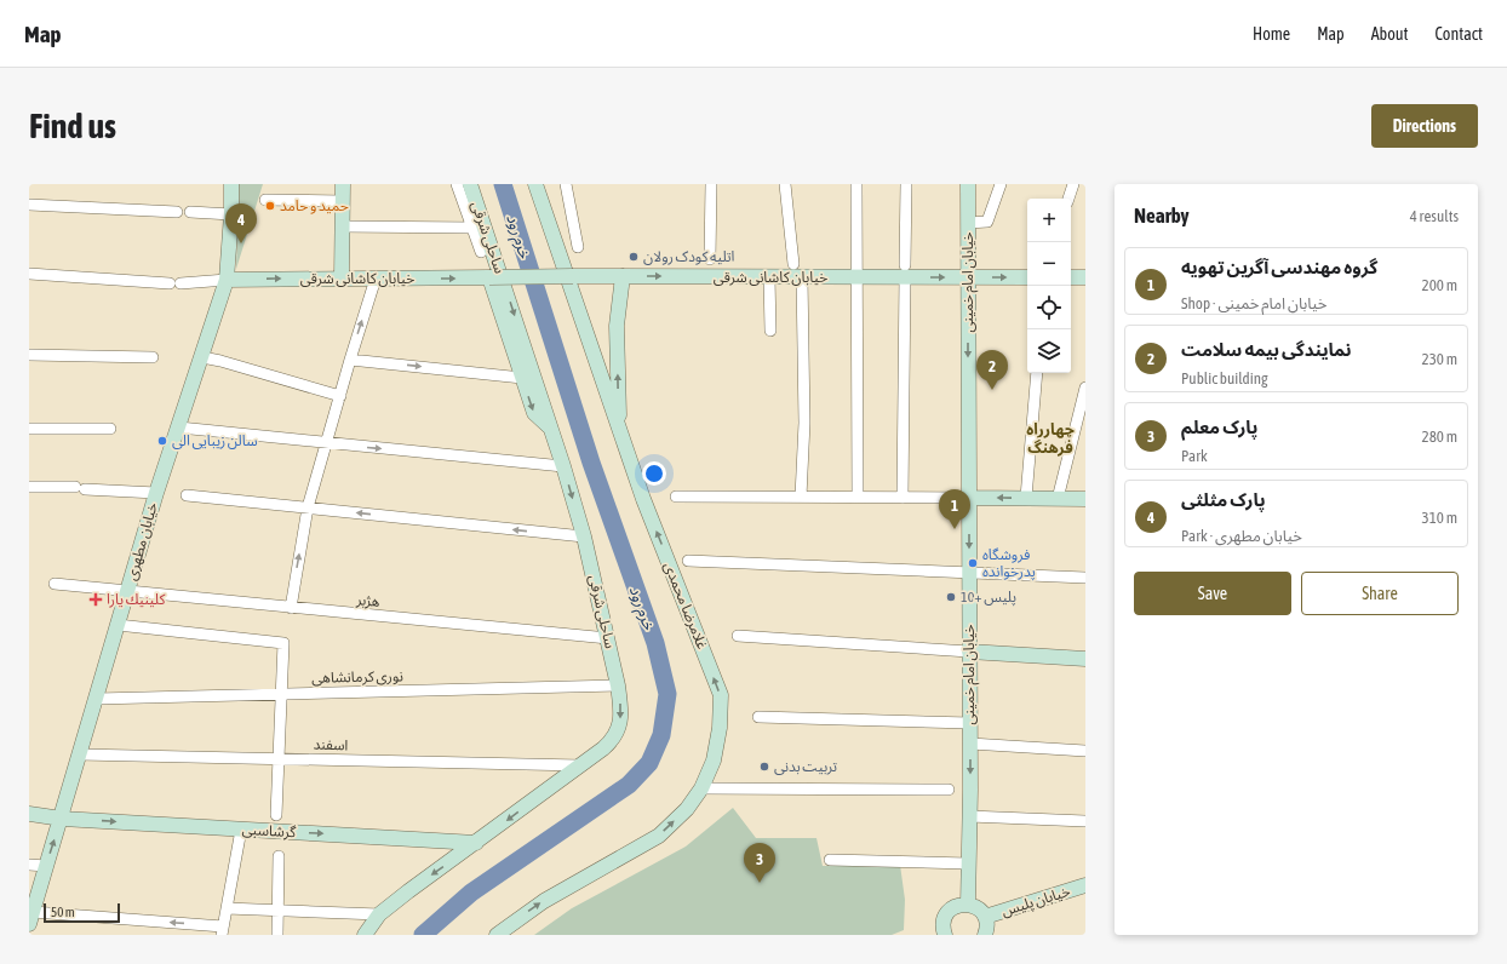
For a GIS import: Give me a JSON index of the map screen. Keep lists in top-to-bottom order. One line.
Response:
{"streets":{"main road":["ساحلی شرقی","خیابان کاشانی شرقی","خیابان امام خمینی","خیابان مطهری","غلامرضا محمدی","گرشاسبی","خیابان پلیس"],"street":["هژبر","نوری کرمانشاهی","اسفند"]},"crossings":[["ساحلی شرقی","هژبر"],["ساحلی شرقی","نوری کرمانشاهی"],["ساحلی شرقی","اسفند"],["ساحلی شرقی","گرشاسبی"],["خیابان کاشانی شرقی","خیابان امام خمینی"],["خیابان کاشانی شرقی","خیابان مطهری"],["خیابان مطهری","هژبر"],["خیابان مطهری","نوری کرمانشاهی"],["خیابان مطهری","اسفند"],["خیابان مطهری","گرشاسبی"]],"one_way":["ساحلی شرقی","خیابان کاشانی شرقی","خیابان امام خمینی","غلامرضا محمدی","گرشاسبی"],"districts":["چهارراه فرهنگ"],"water":["خرم رود"],"places":{"other":["حمید و حامد","اتلیه کودک رولان","سالن زیبایی الی","فروشگاه پدرخوانده","پلیس +10","تربیت بدنی"],"health":["كلينيك يارا"]},"scale_bar":"50 m","page":{"header":"Map","nav":["Home","Map","About","Contact"],"buttons":["Directions",["Save","Share"]],"title":"Find us","heading":["Nearby","4 results"],"map_buttons":["+","−"],"pins":["4","2","1","3"],"list":[{"mark":"1","name":"گروه مهندسی آگرین تهویه","note":"Shop · خیابان امام خمینی","value":"200 m"},{"mark":"2","name":"نمایندگی بیمه سلامت","note":"Public building","value":"230 m"},{"mark":"3","name":"پارک معلم","note":"Park","value":"280 m"},{"mark":"4","name":"پارک مثلثی","note":"Park · خیابان مطهری","value":"310 m"}],"scale":"50 m"}}
